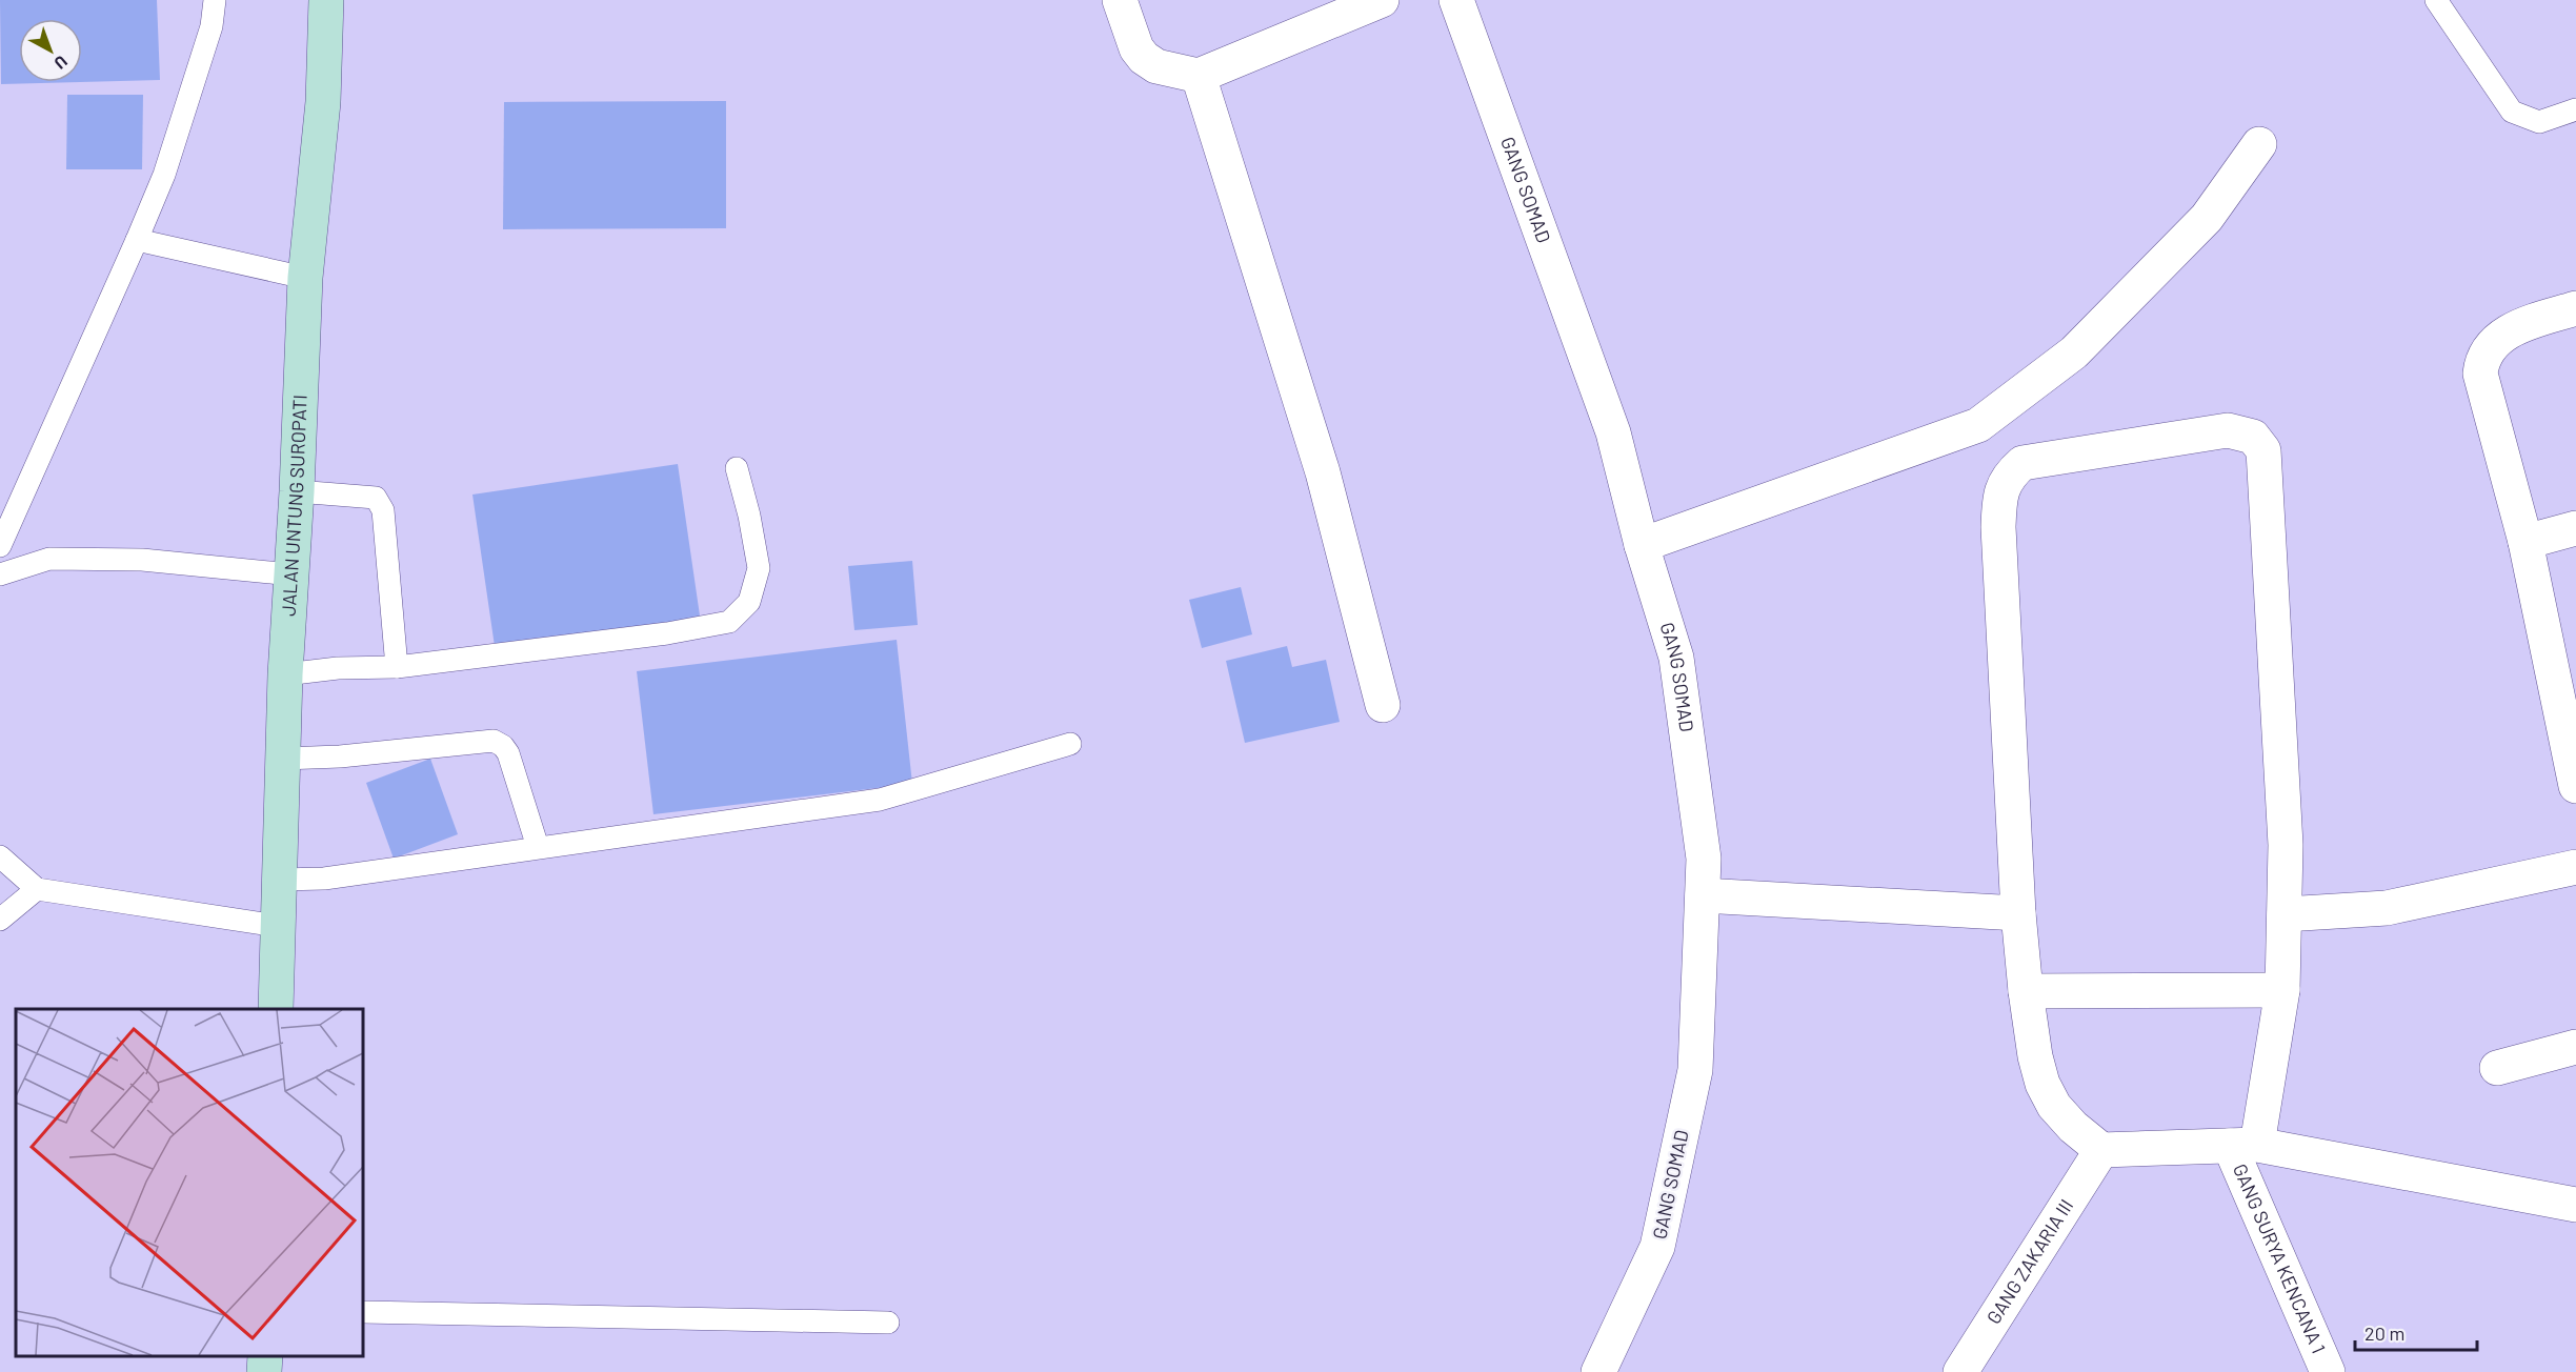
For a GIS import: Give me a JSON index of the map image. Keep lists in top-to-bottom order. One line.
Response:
{"streets":{"main road":["JALAN UNTUNG SUROPATI"],"street":["GANG SOMAD","GANG SURYA KENCANA 1","GANG ZAKARIA III"]},"scale_bar":"20 m","north":"bottom right"}
